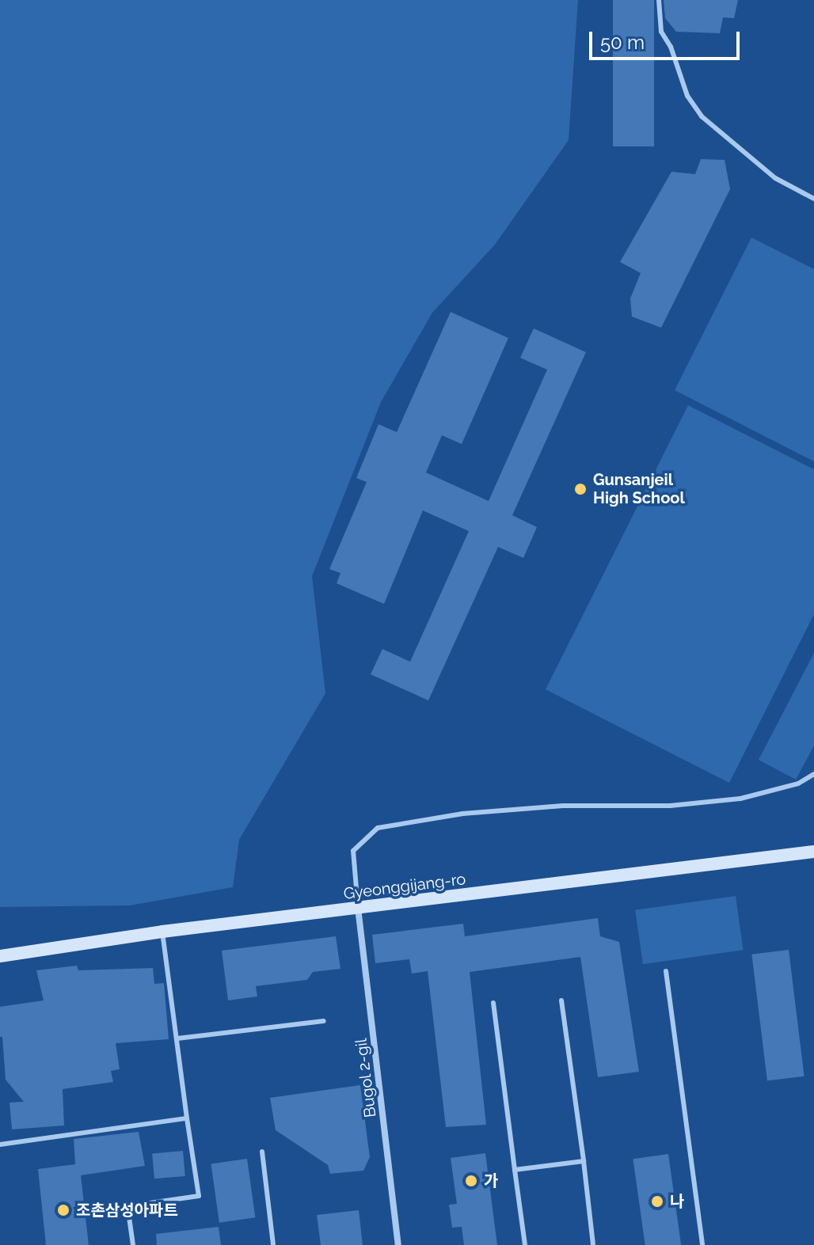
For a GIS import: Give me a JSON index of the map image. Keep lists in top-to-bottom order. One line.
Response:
{"streets":{"street":["Gyeonggijang-ro","Bugol 2-gil"]},"crossings":[["Gyeonggijang-ro","Bugol 2-gil"]],"places":["Gunsanjeil High School","가","나","조촌삼성아파트"],"scale_bar":"50 m"}
